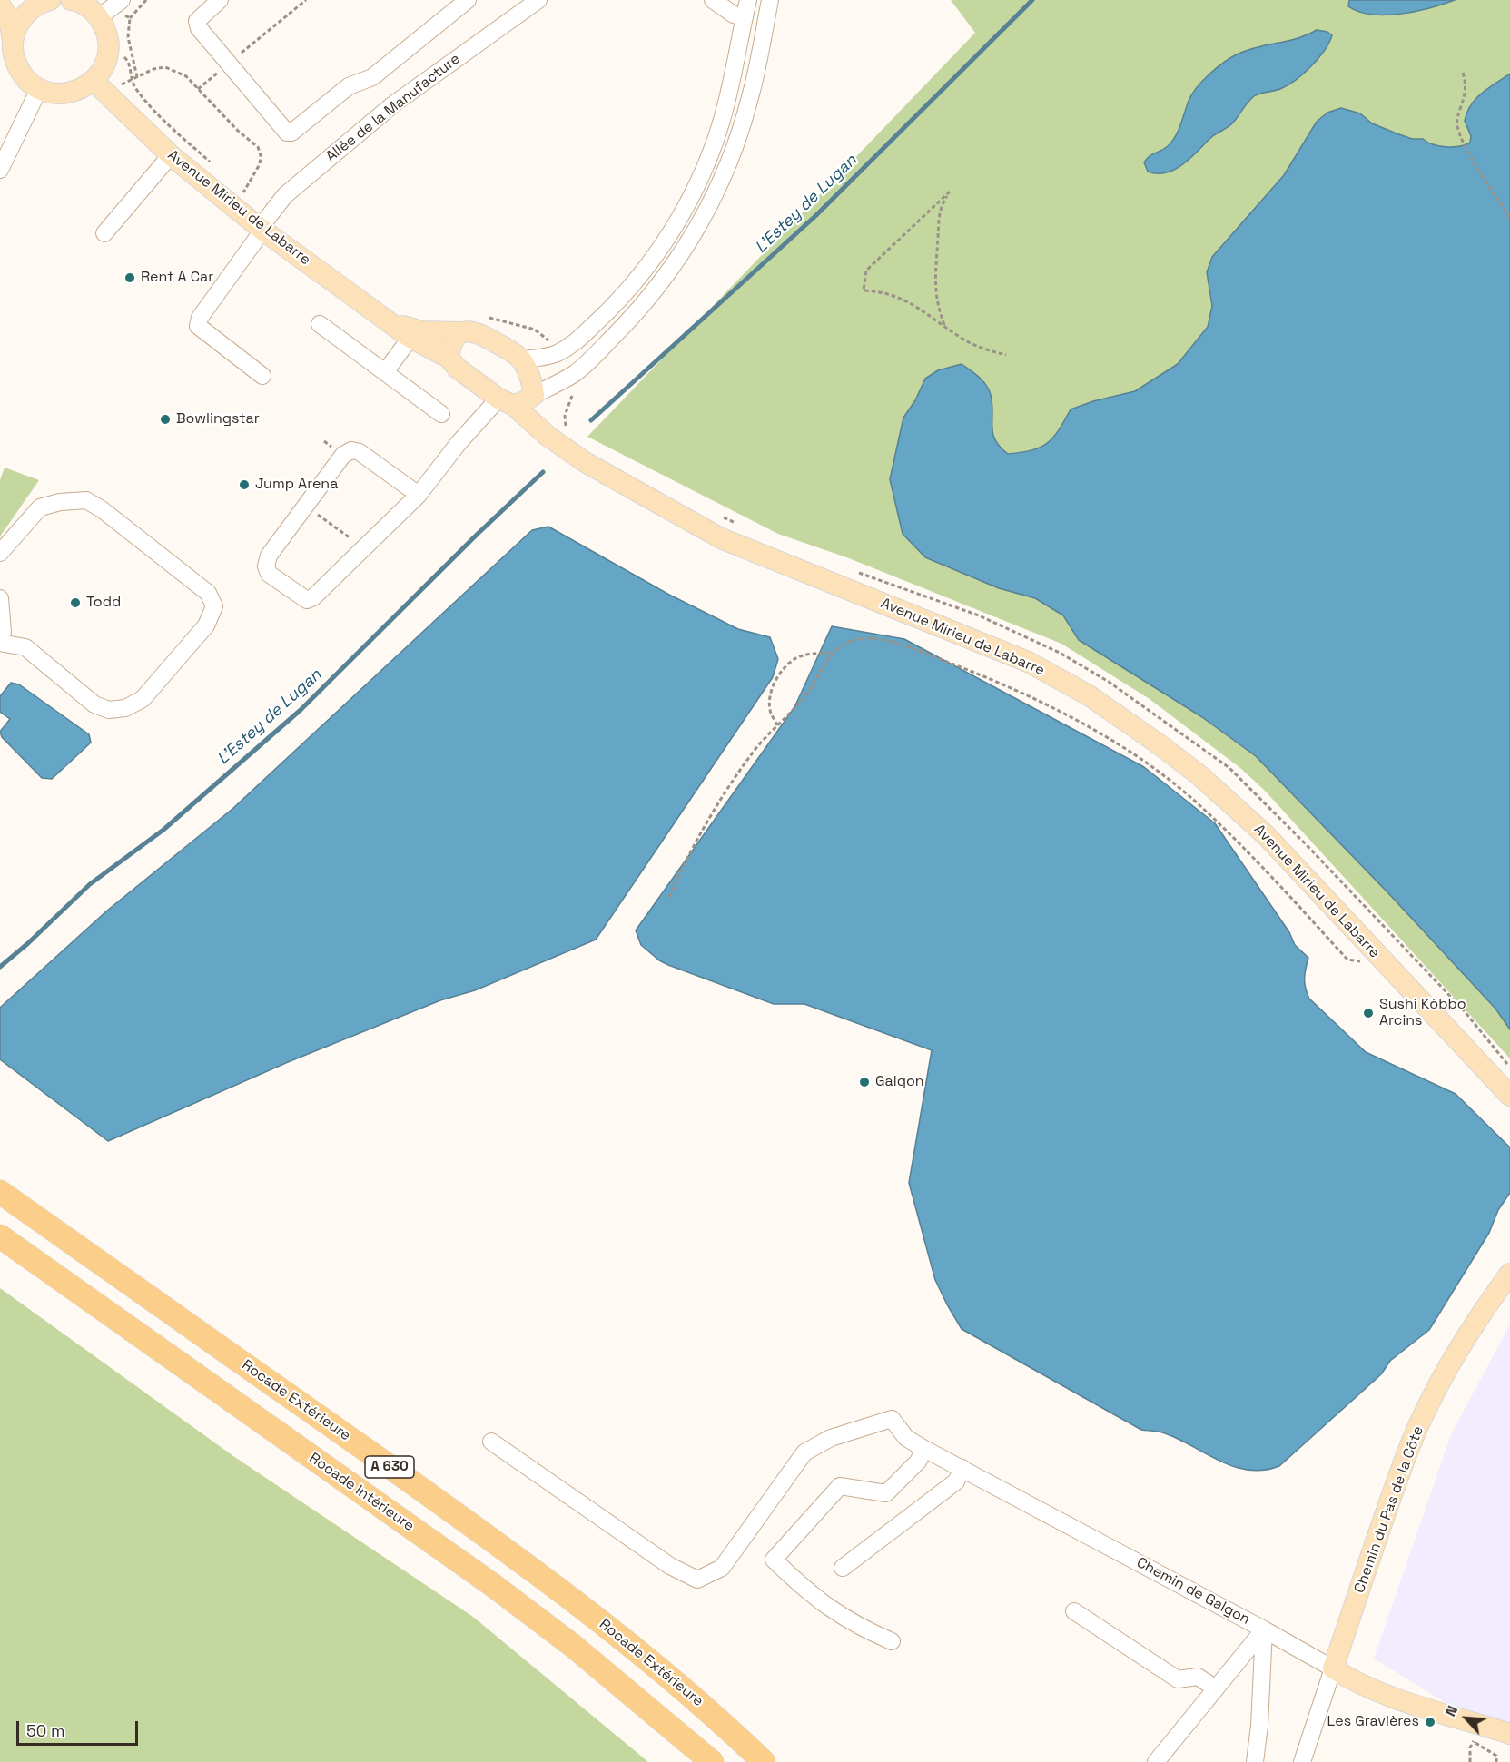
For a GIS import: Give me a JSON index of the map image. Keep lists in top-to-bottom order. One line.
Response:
{"streets":{"highway":["Rocade Extérieure","A 630","Rocade Intérieure"],"main road":["Avenue Mirieu de Labarre","Chemin du Pas de la Côte","Chemin de Galgon"],"street":["Allée de la Manufacture"]},"crossings":[["Allée de la Manufacture","Avenue Mirieu de Labarre"],["Chemin du Pas de la Côte","Chemin de Galgon"]],"water":["L'Estey de Lugan"],"places":["Rent A Car","Bowlingstar","Jump Arena","Todd","Sushi Kòbbo Arcins","Galgon","Les Gravières"],"scale_bar":"50 m","north":"top left"}
